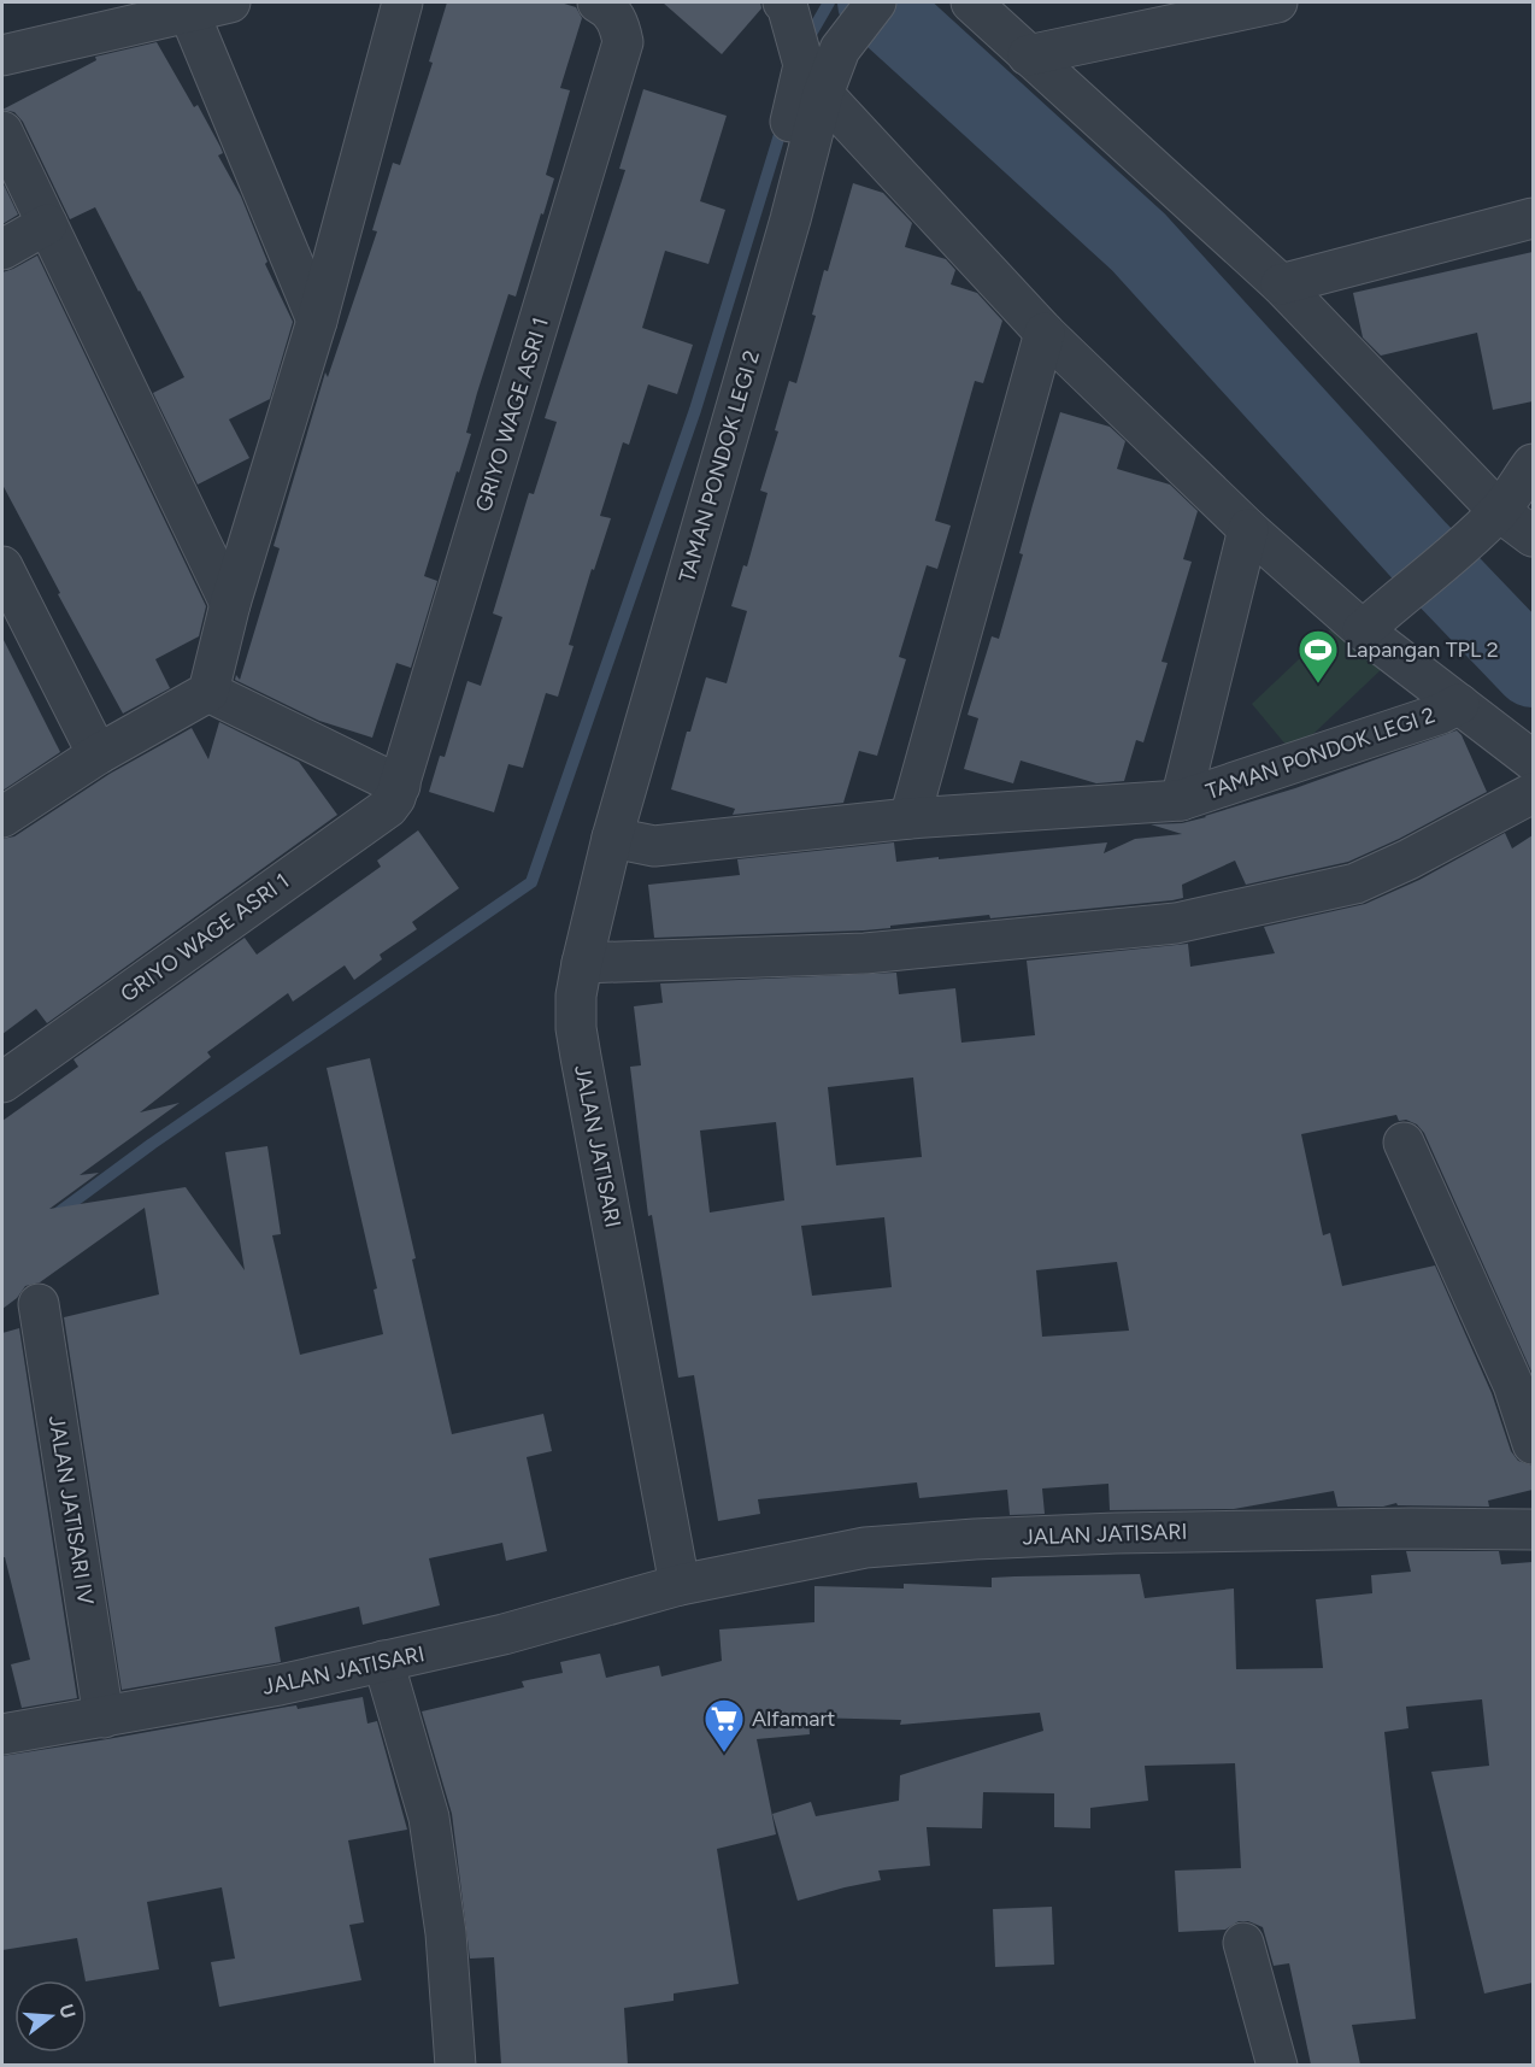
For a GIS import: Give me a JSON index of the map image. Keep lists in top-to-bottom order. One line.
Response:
{"streets":{"street":["GRIYO WAGE ASRI 1","TAMAN PONDOK LEGI 2","JALAN JATISARI","JALAN JATISARI IV"]},"crossings":[["TAMAN PONDOK LEGI 2","JALAN JATISARI"],["JALAN JATISARI","JALAN JATISARI IV"]],"places":{"sports":["Lapangan TPL 2"],"supermarket":["Alfamart"]},"north":"right"}
